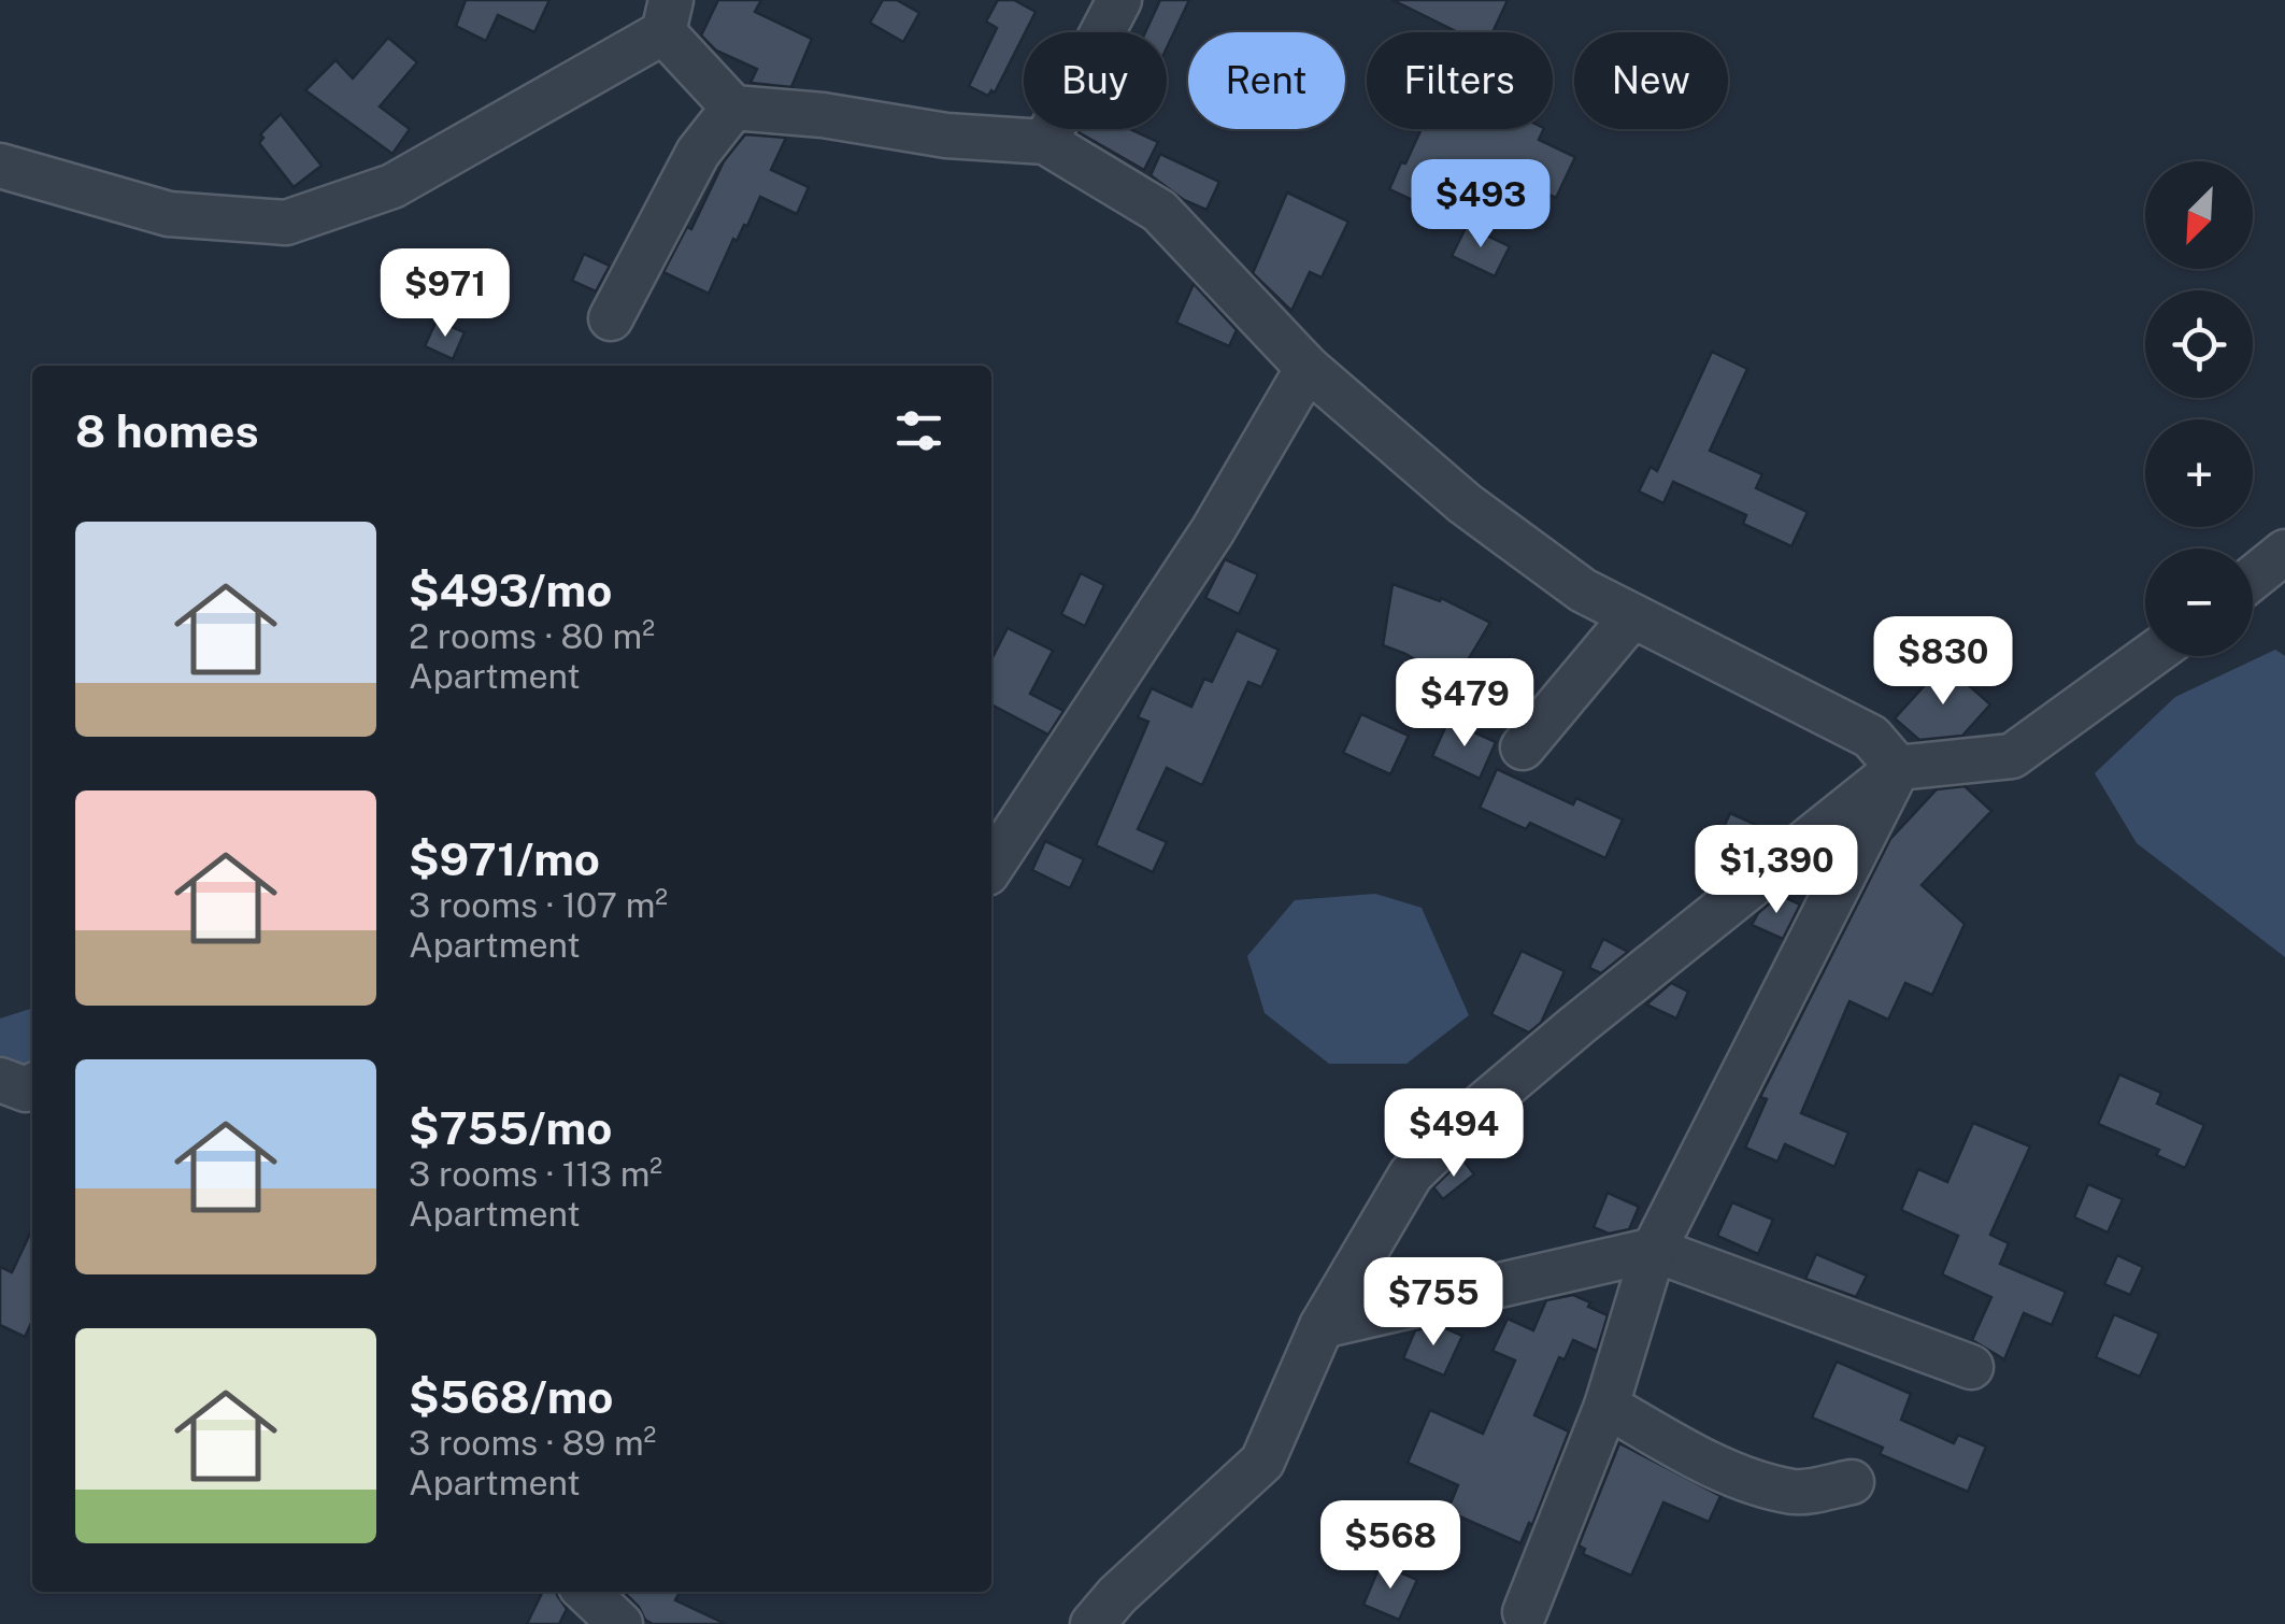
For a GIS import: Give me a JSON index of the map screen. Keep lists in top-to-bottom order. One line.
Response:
{"north":"bottom left","page":{"chip":["Buy","Rent","Filters","New"],"price":["$493","$971","$830","$479","$1,390","$494","$755","$568"],"map_buttons":["+","−"],"heading":"8 homes","list":[{"name":"$493/mo","note":"2 rooms · 80 m² · Apartment"},{"name":"$971/mo","note":"3 rooms · 107 m² · Apartment"},{"name":"$755/mo","note":"3 rooms · 113 m² · Apartment"},{"name":"$568/mo","note":"3 rooms · 89 m² · Apartment"}]}}
